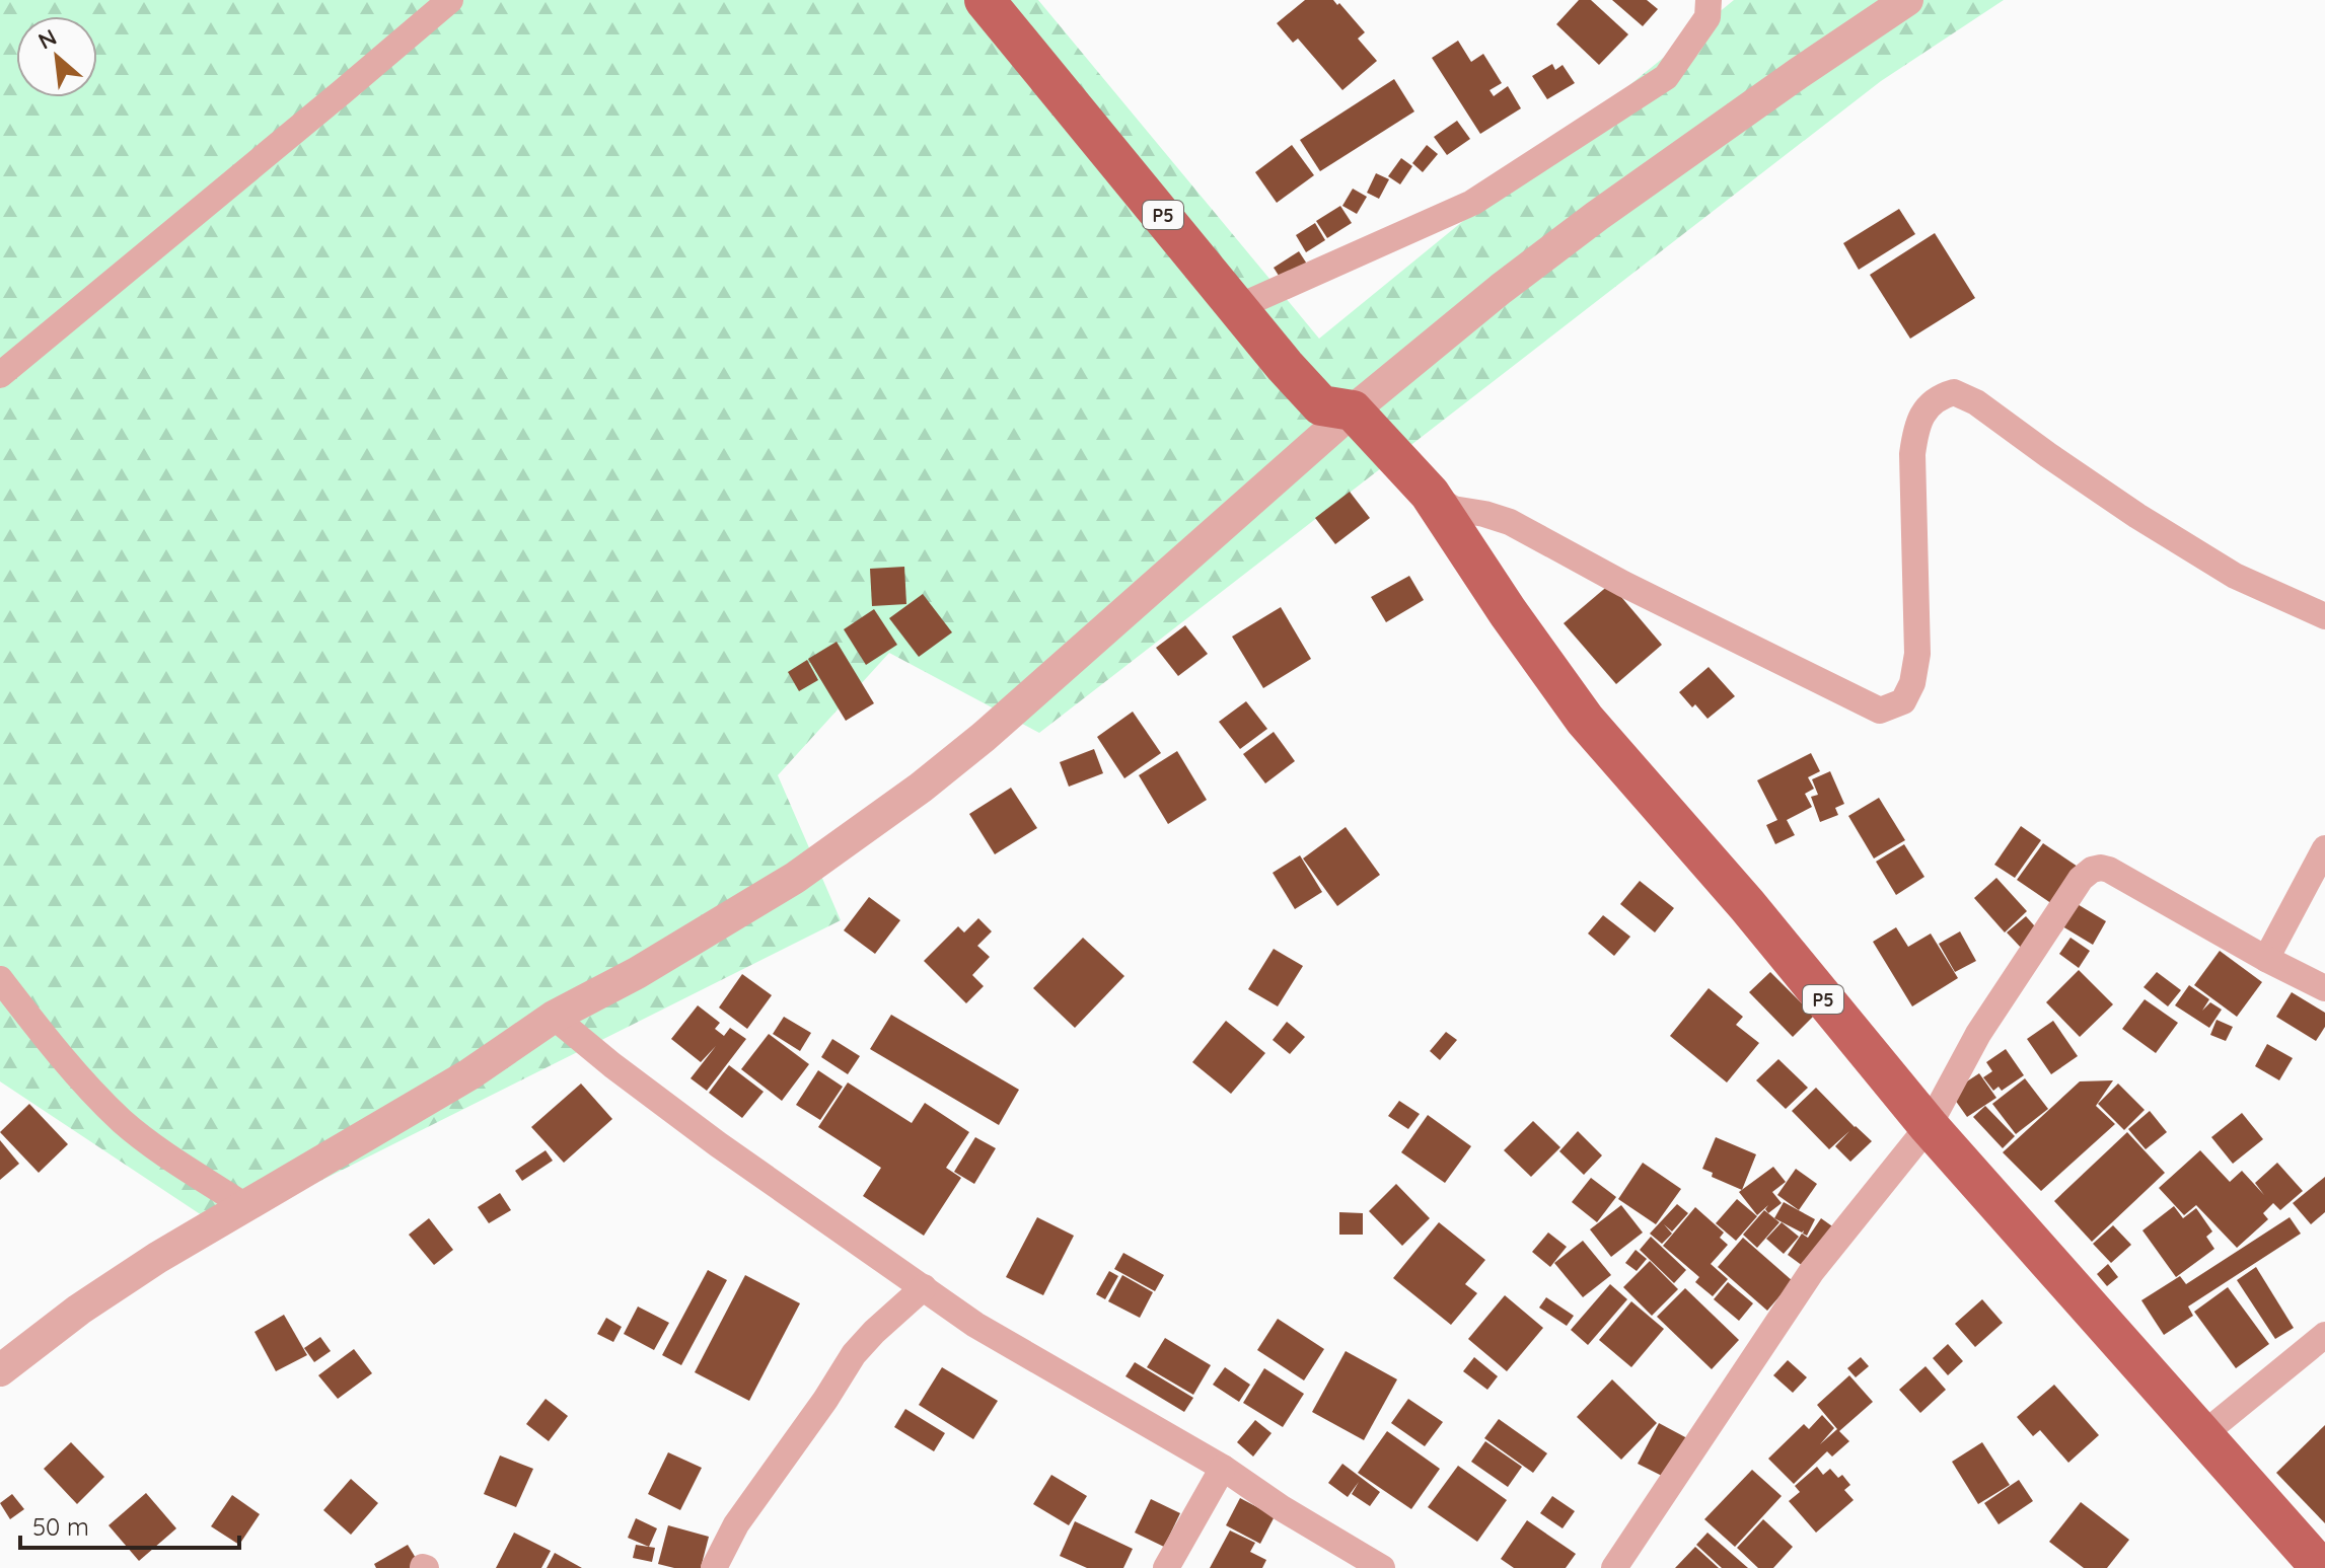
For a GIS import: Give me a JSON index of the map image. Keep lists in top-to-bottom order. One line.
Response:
{"streets":{"main road":["P5"]},"scale_bar":"50 m","north":"top left"}
